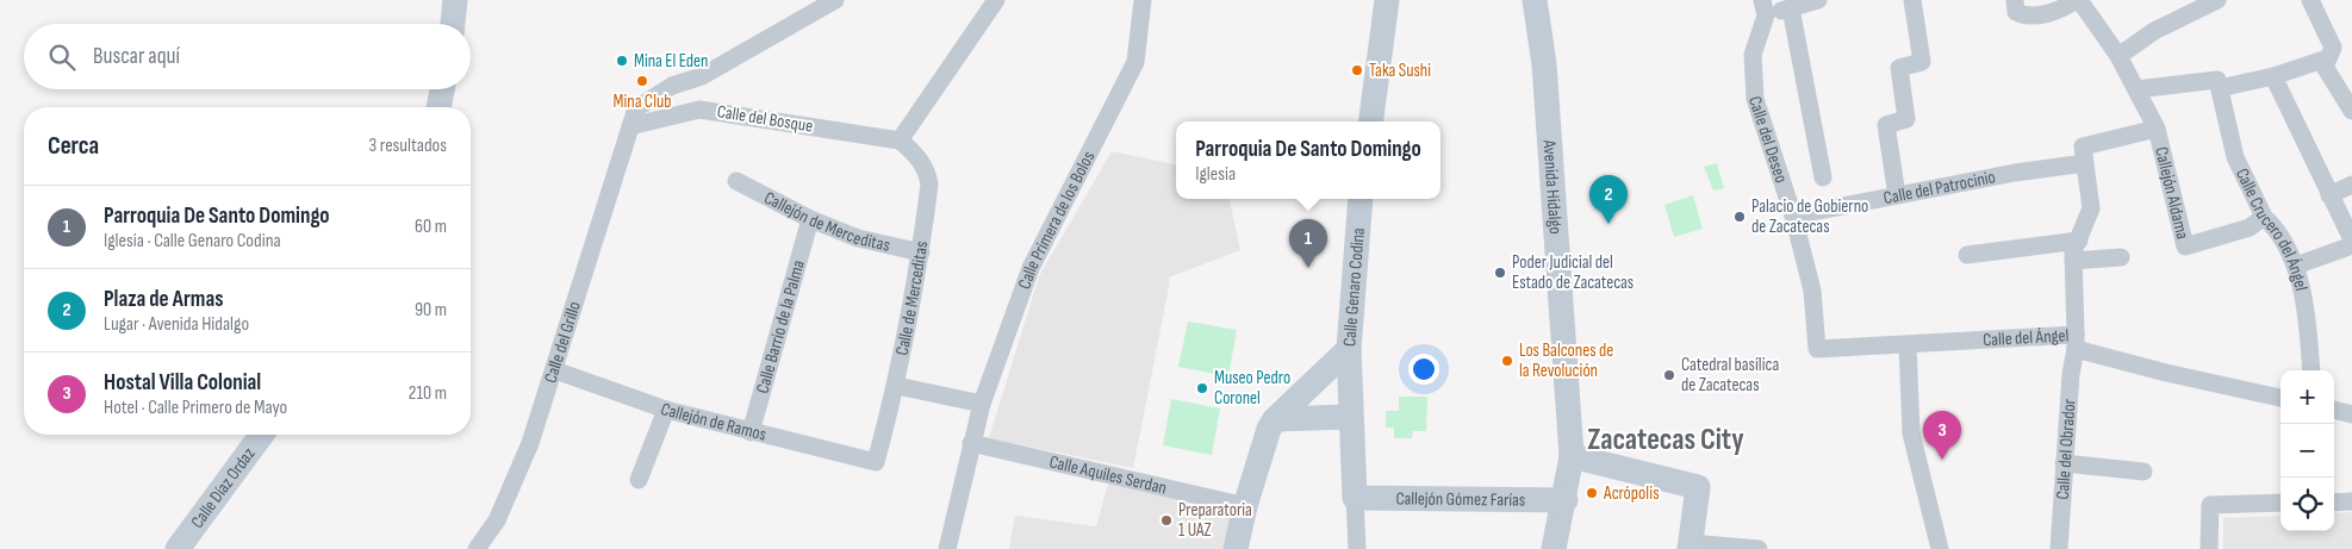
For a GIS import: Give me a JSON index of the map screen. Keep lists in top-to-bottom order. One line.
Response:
{"streets":{"street":["Calle del Bosque","Calle del Deseo","Avenida Hidalgo","Calle del Patrocinio","Callejón Aldama","Callejón de Merceditas","Calle Primera de los Bolos","Calle Crucero del Ángel","Calle Genaro Codina","Calle de Merceditas","Calle Barrio de la Palma","Calle del Ángel","Calle del Grillo","Callejón de Ramos","Calle del Obrador","Calle Aquiles Serdan","Calle Díaz Ordaz","Callejón Gómez Farías"]},"crossings":[["Calle del Bosque","Calle de Merceditas"],["Calle del Bosque","Calle del Grillo"],["Calle del Deseo","Calle del Patrocinio"],["Calle del Deseo","Calle del Ángel"],["Avenida Hidalgo","Callejón Gómez Farías"],["Calle del Patrocinio","Calle del Obrador"],["Callejón Aldama","Calle Crucero del Ángel"],["Callejón de Merceditas","Calle de Merceditas"],["Callejón de Merceditas","Calle Barrio de la Palma"],["Calle Primera de los Bolos","Calle Aquiles Serdan"],["Calle de Merceditas","Callejón de Ramos"],["Calle Barrio de la Palma","Callejón de Ramos"],["Calle del Ángel","Calle del Obrador"],["Calle del Grillo","Callejón de Ramos"]],"districts":["Zacatecas City"],"places":["Mina El Eden","Taka Sushi","Mina Club","Palacio de Gobierno de Zacatecas","Poder Judicial del Estado de Zacatecas","Los Balcones de la Revolución","Catedral basílica de Zacatecas","Museo Pedro Coronel","Acrópolis","Preparatoria 1 UAZ"],"page":{"search":"Buscar aquí","heading":["Cerca","3 resultados"],"popup":["Parroquia De Santo Domingo","Iglesia"],"pins":["2","1","3"],"list":[{"mark":"1","name":"Parroquia De Santo Domingo","note":"Iglesia · Calle Genaro Codina","value":"60 m"},{"mark":"2","name":"Plaza de Armas","note":"Lugar · Avenida Hidalgo","value":"90 m"},{"mark":"3","name":"Hostal Villa Colonial","note":"Hotel · Calle Primero de Mayo","value":"210 m"}],"map_buttons":["+","−"]}}
